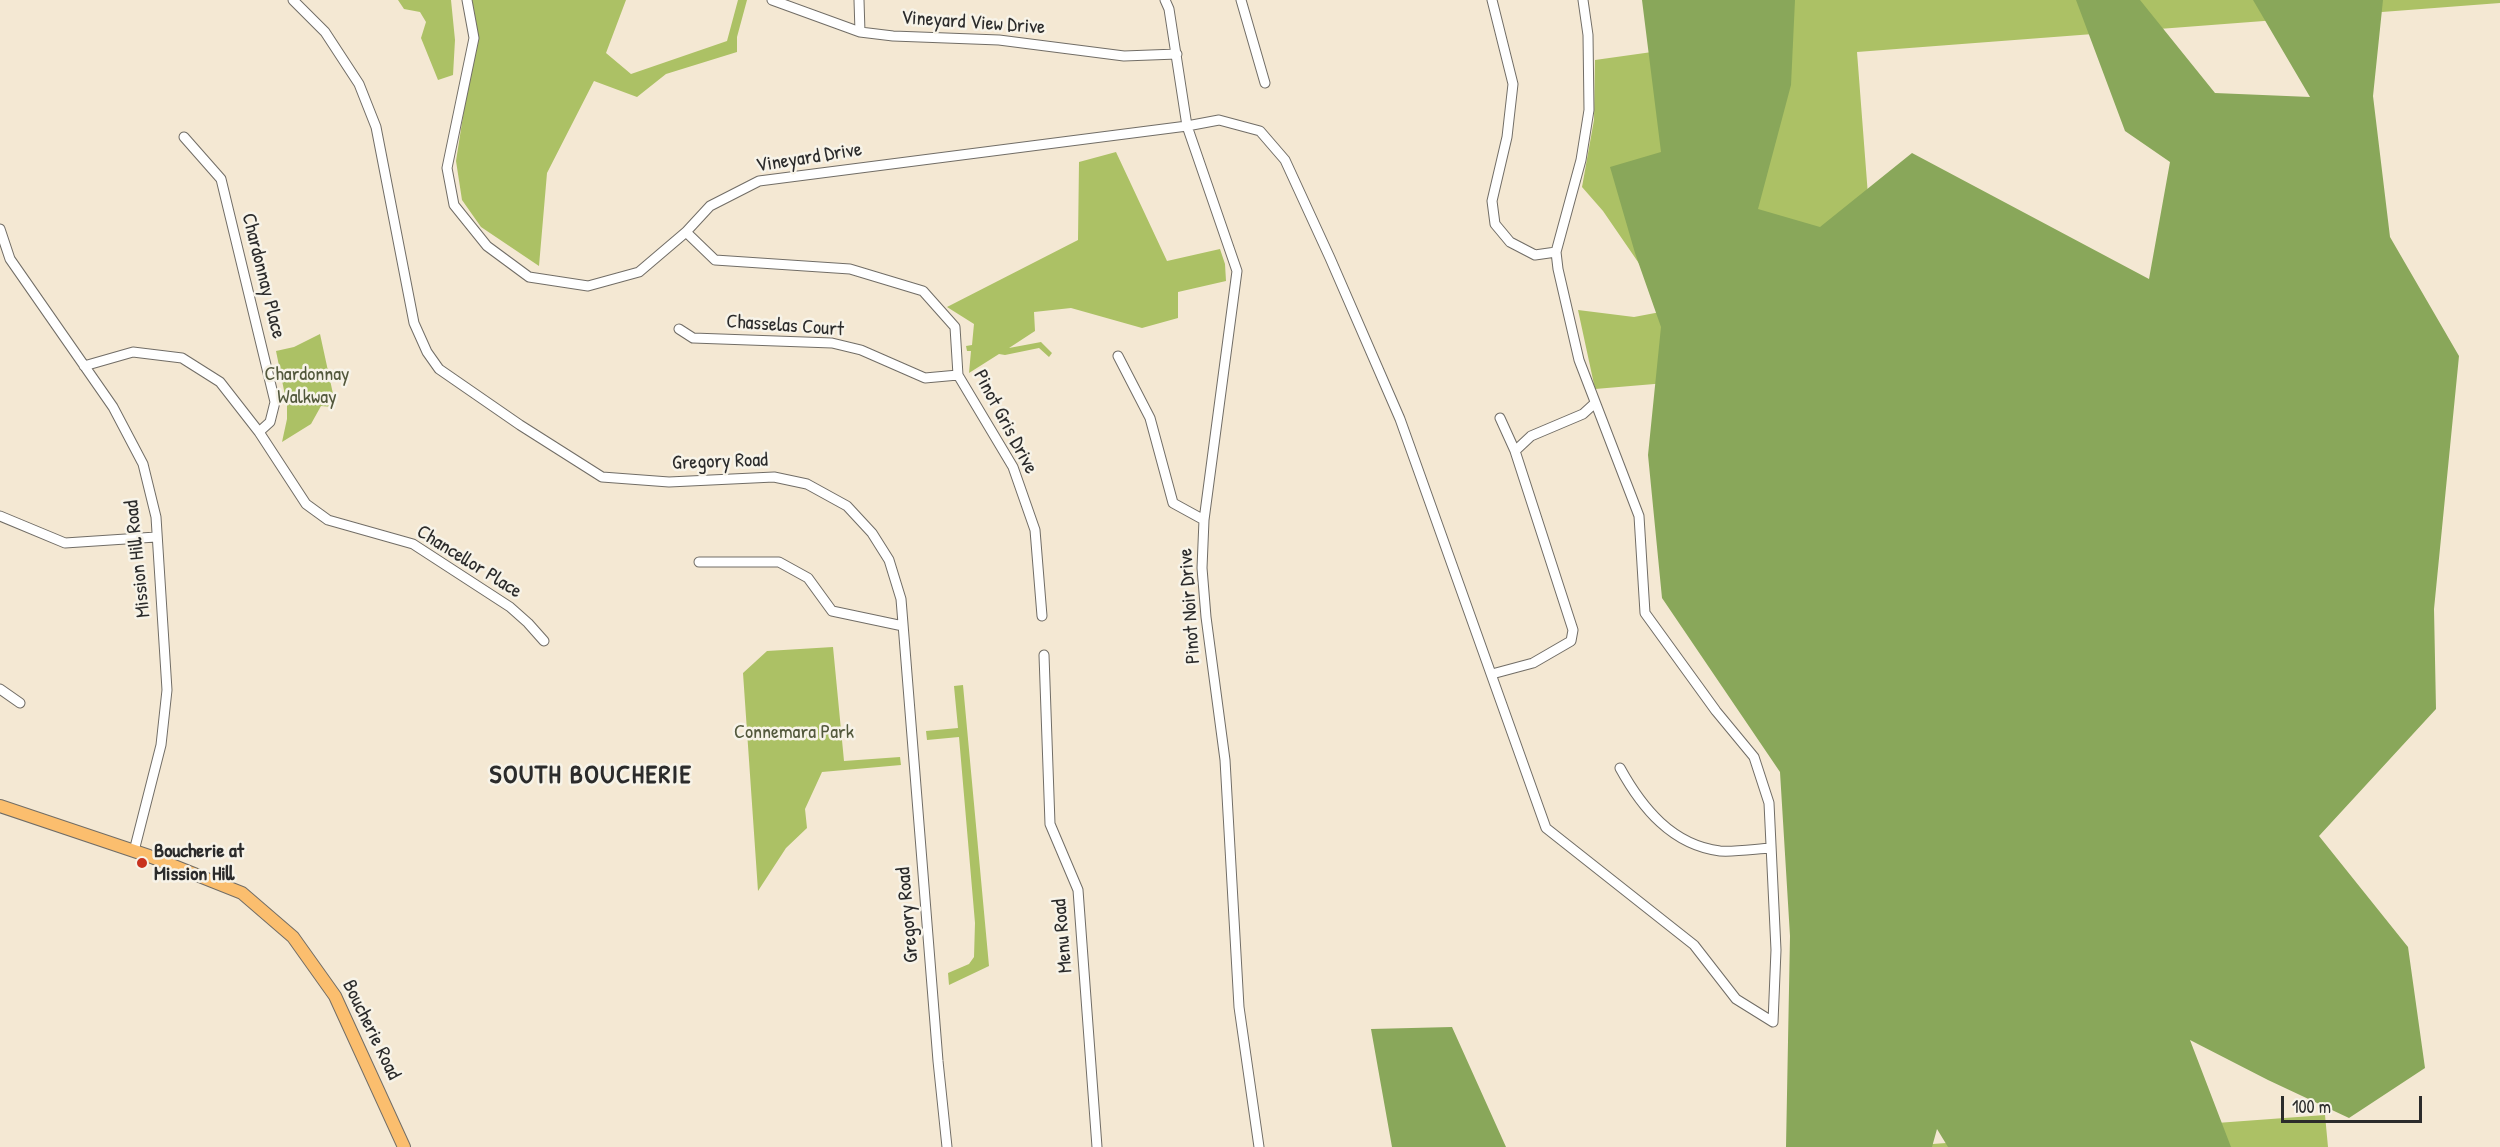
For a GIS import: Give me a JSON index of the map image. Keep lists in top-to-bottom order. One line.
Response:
{"streets":{"main road":["Boucherie Road"],"street":["Vineyard View Drive","Vineyard Drive","Chardonnay Place","Chasselas Court","Pinot Gris Drive","Gregory Road","Mission Hill Road","Chancellor Place","Pinot Noir Drive","Menu Road"]},"crossings":[["Vineyard View Drive","Pinot Noir Drive"],["Vineyard Drive","Pinot Gris Drive"],["Vineyard Drive","Pinot Noir Drive"],["Chardonnay Place","Chancellor Place"],["Chasselas Court","Pinot Gris Drive"],["Mission Hill Road","Chancellor Place"],["Mission Hill Road","Boucherie Road"]],"districts":["SOUTH BOUCHERIE"],"parks":["Chardonnay Walkway","Connemara Park"],"places":["Boucherie at Mission Hill"],"scale_bar":"100 m"}
